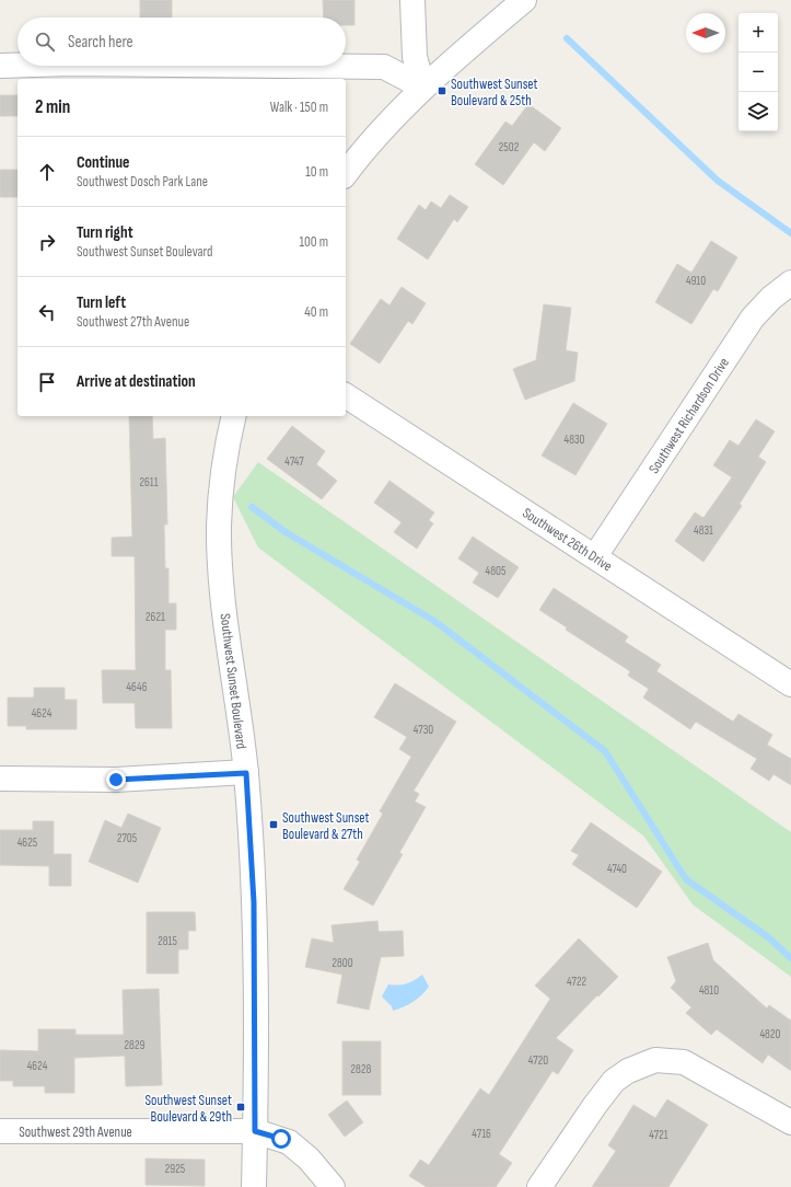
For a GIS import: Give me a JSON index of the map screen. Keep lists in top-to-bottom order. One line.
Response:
{"streets":{"street":["Southwest Richardson Drive","Southwest 26th Drive","Southwest Sunset Boulevard","Southwest 29th Avenue"]},"crossings":[["Southwest Richardson Drive","Southwest 26th Drive"],["Southwest Sunset Boulevard","Southwest 29th Avenue"]],"places":{"transit":["Southwest Sunset Boulevard & 25th","Southwest Sunset Boulevard & 27th","Southwest Sunset Boulevard & 29th"]},"house_numbers":["2502","4910","4830","4747","2611","4831","4805","2621","4646","4624","4730","2705","4625","4740","2815","2800","4722","4810","4820","2829","4720","4624","2828","4716","4721","2925"],"north":"left","page":{"map_buttons":["+","−"],"search":"Search here","heading":["2 min","Walk · 150 m"],"list":[["Continue","Southwest Dosch Park Lane","10 m"],["Turn right","Southwest Sunset Boulevard","100 m"],["Turn left","Southwest 27th Avenue","40 m"],"Arrive at destination"]}}
